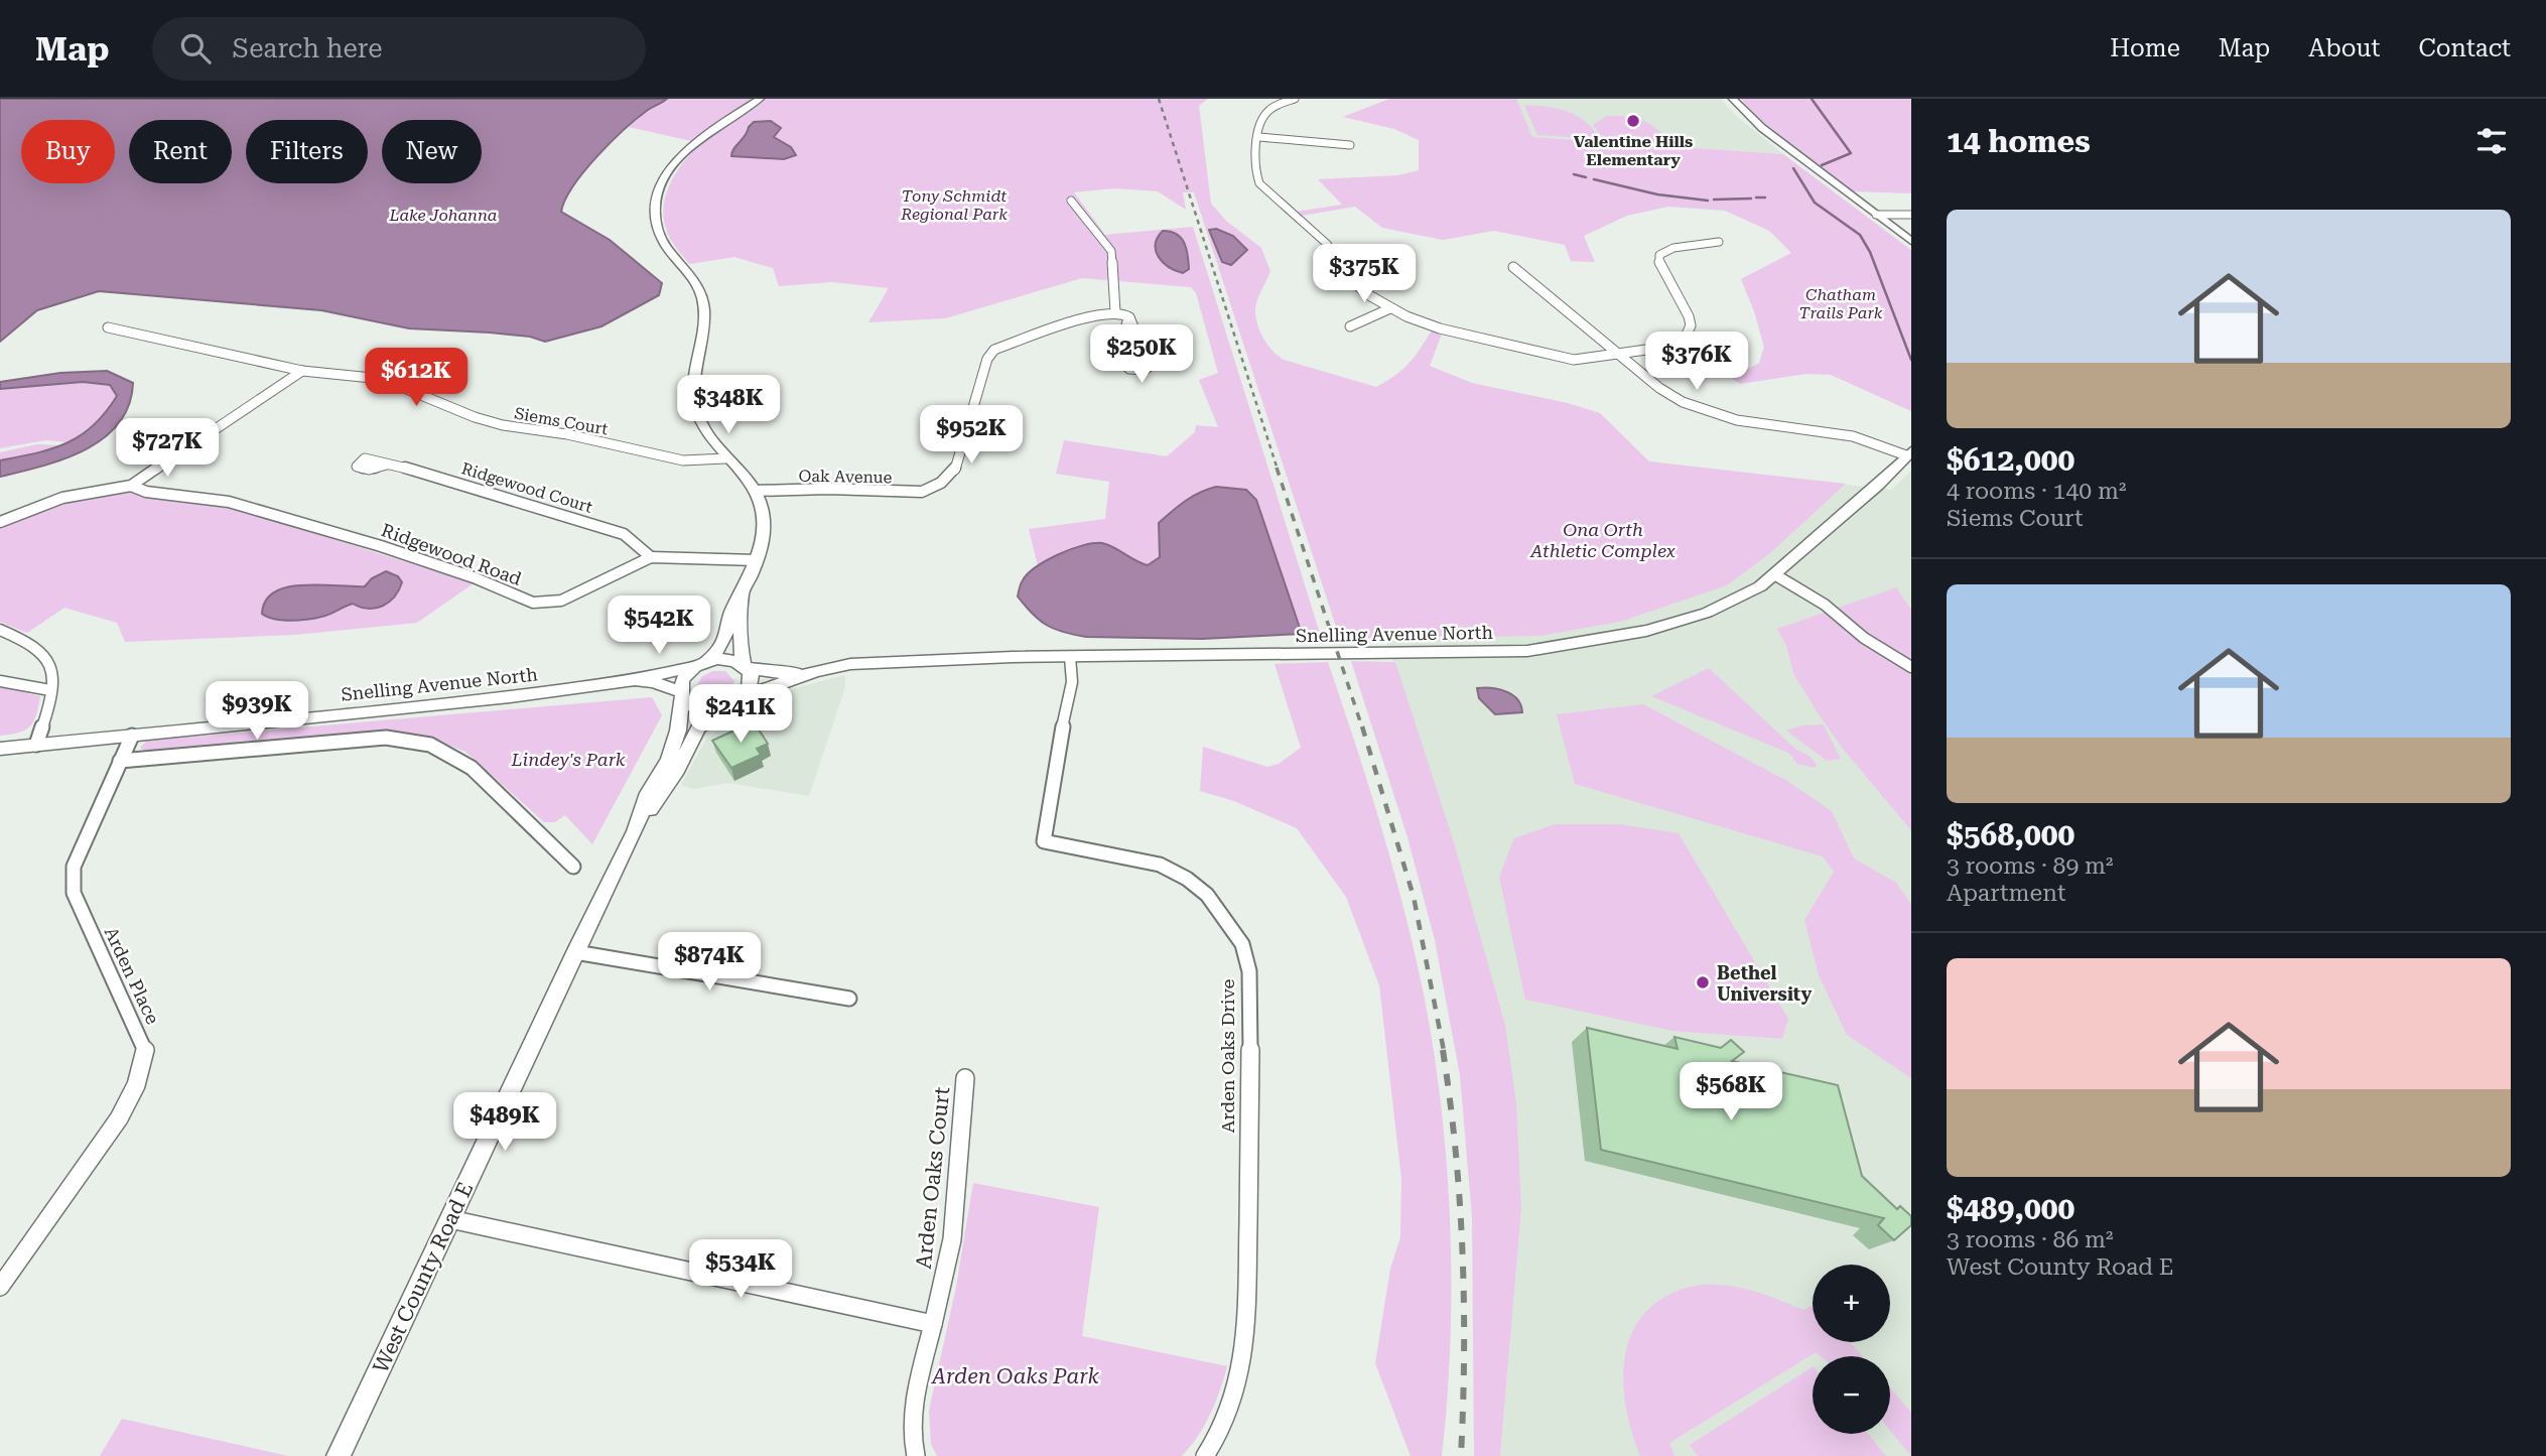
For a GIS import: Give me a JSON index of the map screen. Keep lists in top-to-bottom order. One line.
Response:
{"streets":{"street":["Siems Court","Oak Avenue","Ridgewood Court","Ridgewood Road","Snelling Avenue North","Arden Place","Arden Oaks Drive","Arden Oaks Court","West County Road E"]},"crossings":[["Ridgewood Court","Ridgewood Road"],["Snelling Avenue North","Arden Place"],["Snelling Avenue North","Arden Oaks Drive"],["Snelling Avenue North","West County Road E"]],"water":["Lake Johanna"],"parks":["Tony Schmidt Regional Park","Chatham Trails Park","Ona Orth Athletic Complex","Lindey's Park","Arden Oaks Park"],"places":["Valentine Hills Elementary","Bethel University"],"page":{"header":"Map","search":"Search here","nav":["Home","Map","About","Contact"],"heading":"14 homes","chip":["Buy","Rent","Filters","New"],"list":[{"name":"$612,000","note":"4 rooms · 140 m² · Siems Court"},{"name":"$568,000","note":"3 rooms · 89 m² · Apartment"},{"name":"$489,000","note":"3 rooms · 86 m² · West County Road E"}],"price":["$375K","$250K","$376K","$612K","$348K","$952K","$727K","$542K","$939K","$241K","$874K","$568K","$489K","$534K"],"map_buttons":["+","−"]}}
